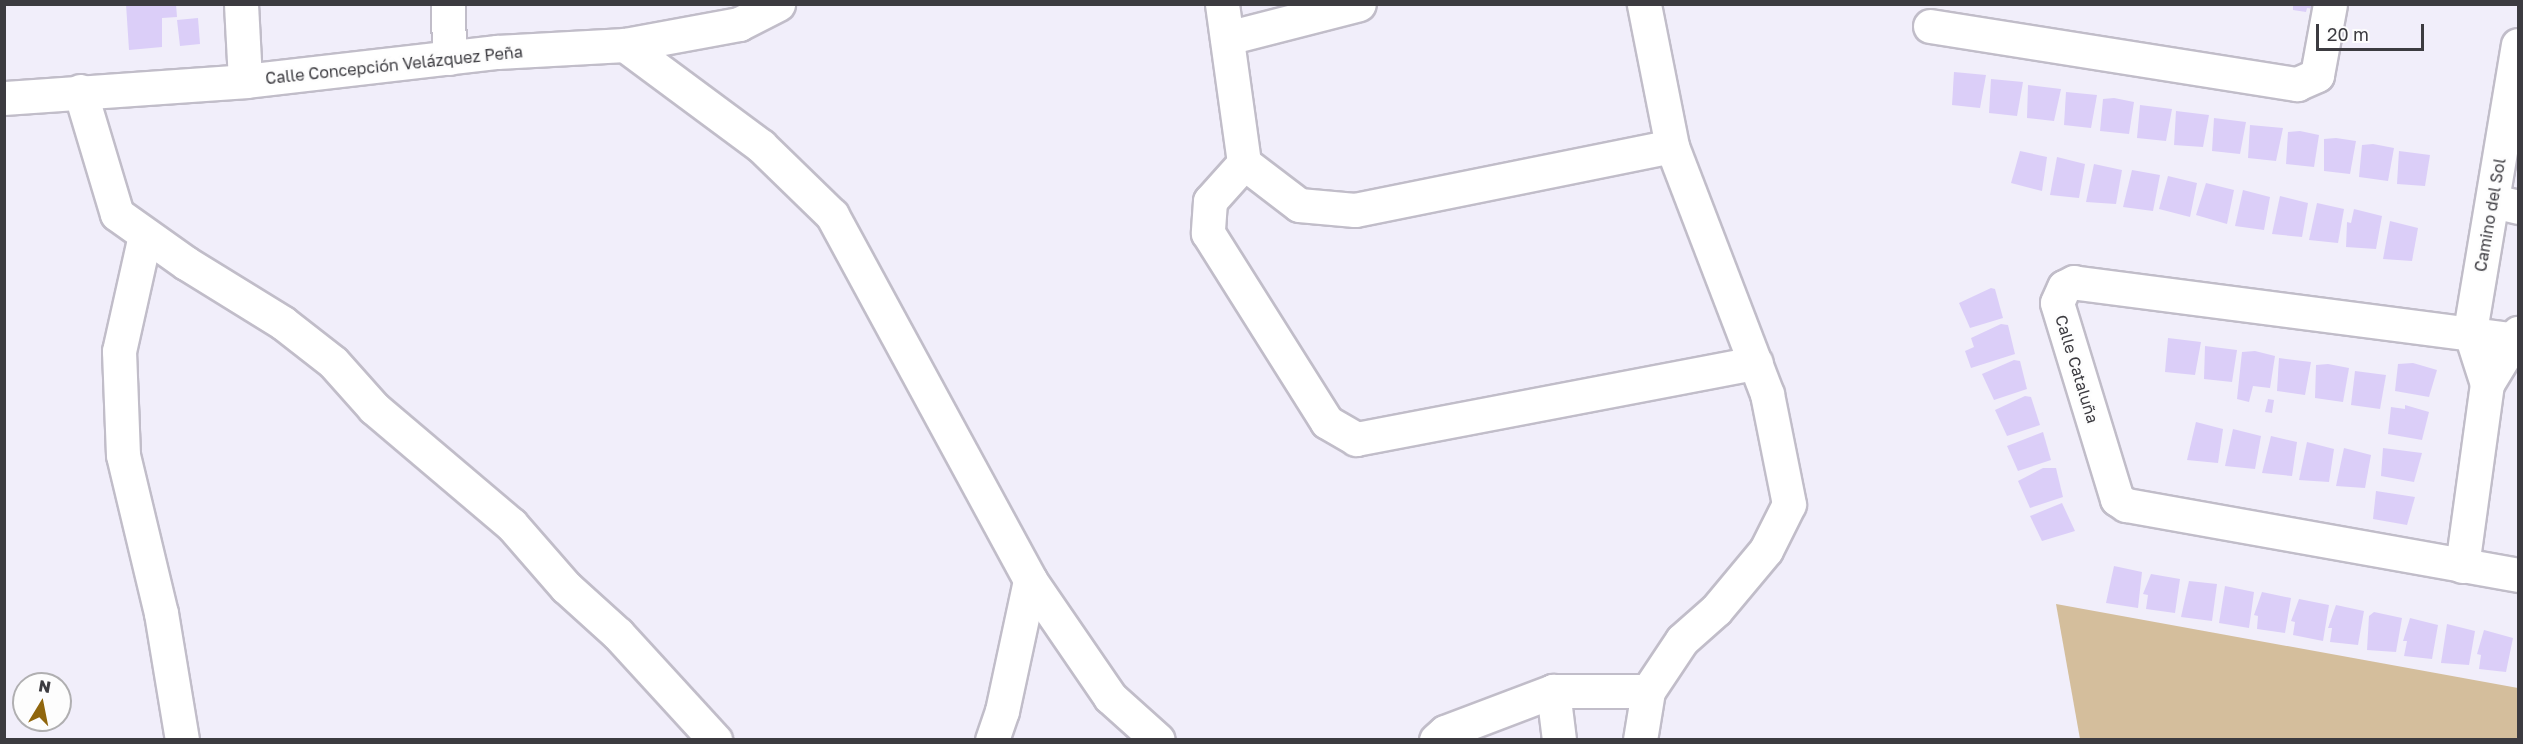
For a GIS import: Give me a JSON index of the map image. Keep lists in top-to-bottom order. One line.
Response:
{"streets":{"street":["Calle Concepción Velázquez Peña","Camino del Sol","Calle Cataluña"]},"crossings":[["Camino del Sol","Calle Cataluña"]],"scale_bar":"20 m","north":"top"}
